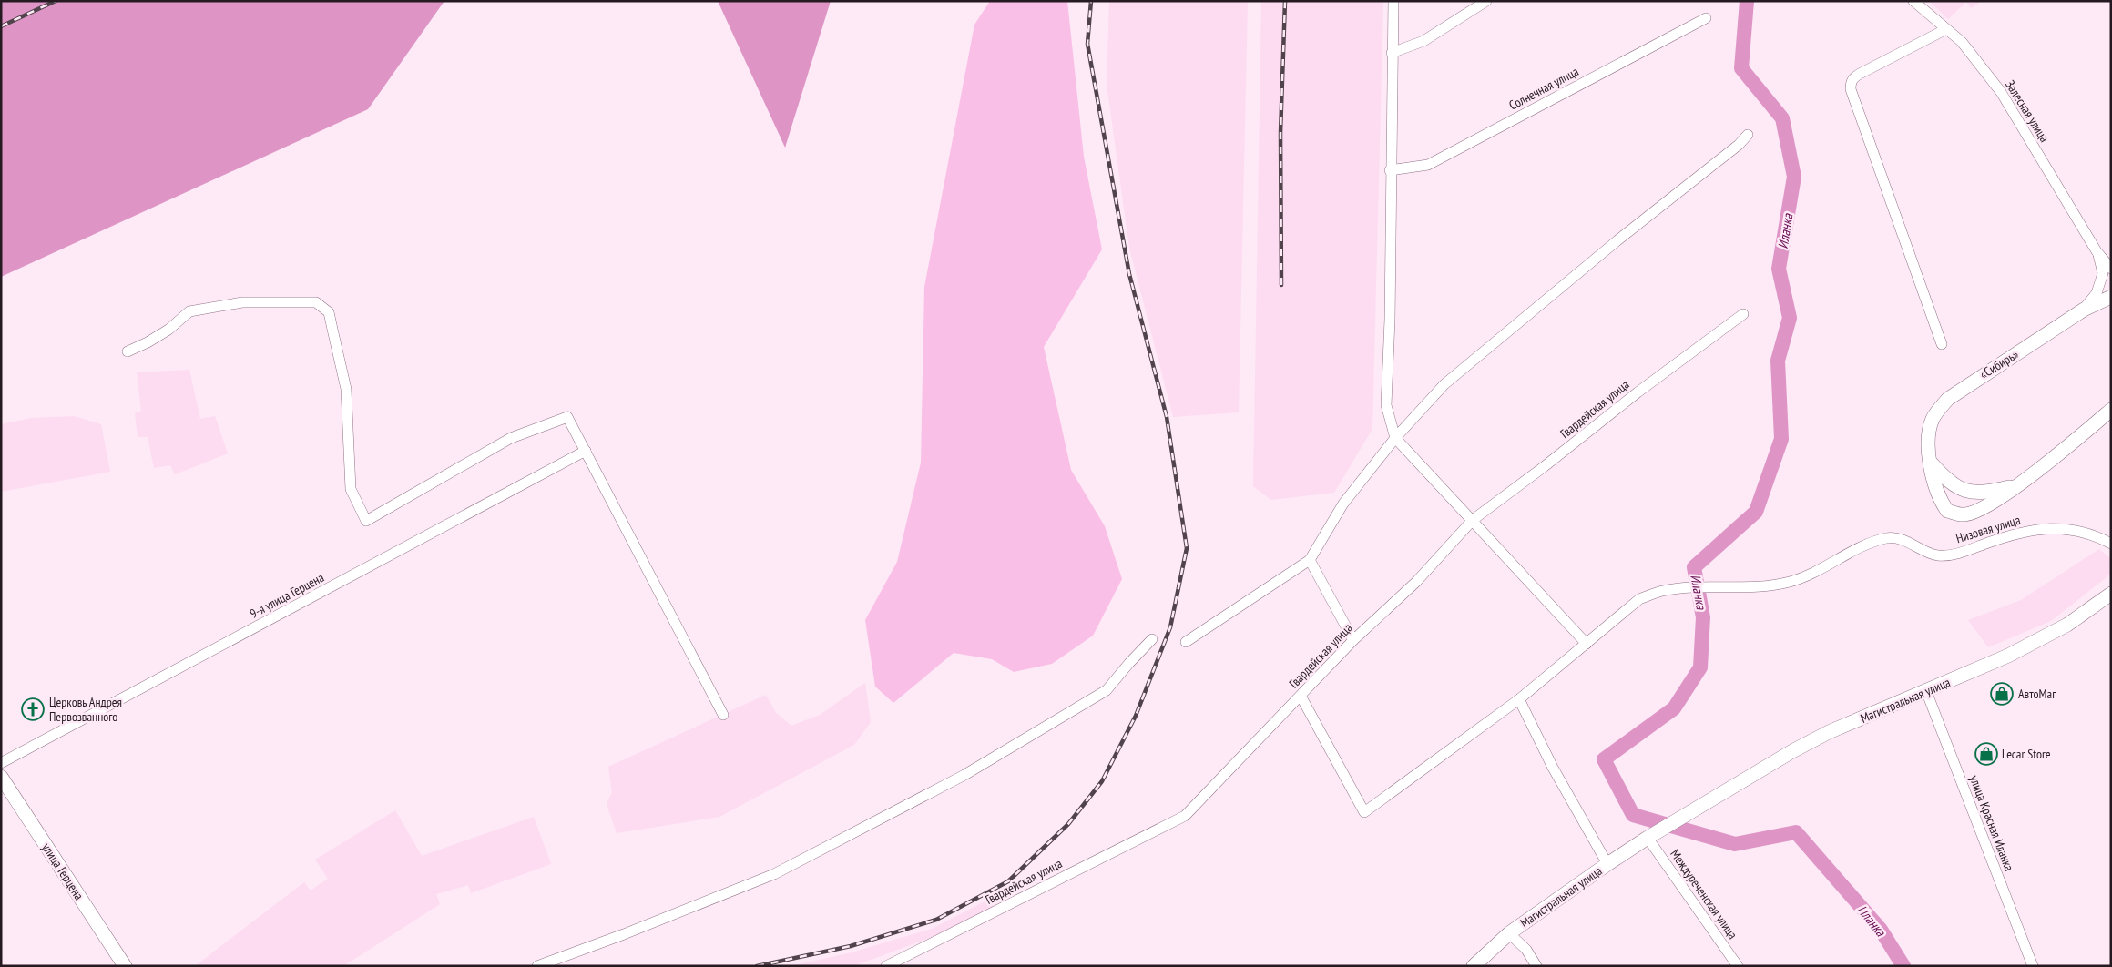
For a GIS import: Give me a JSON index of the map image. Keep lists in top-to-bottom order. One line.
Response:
{"streets":{"main road":["«Сибирь»","Магистральная улица","улица Герцена"],"street":["Солнечная улица","Залесная улица","Гвардейская улица","Низовая улица","9-я улица Герцена","улица Красная Иланка","Междуреченская улица"]},"crossings":[["Залесная улица","«Сибирь»"],["Гвардейская улица","Низовая улица"],["Магистральная улица","улица Красная Иланка"],["Магистральная улица","Междуреченская улица"]],"water":["Иланка"],"places":{"shop":["АвтоМаг","Lecar Store"],"church":["Церковь Андрея Первозванного"]}}
